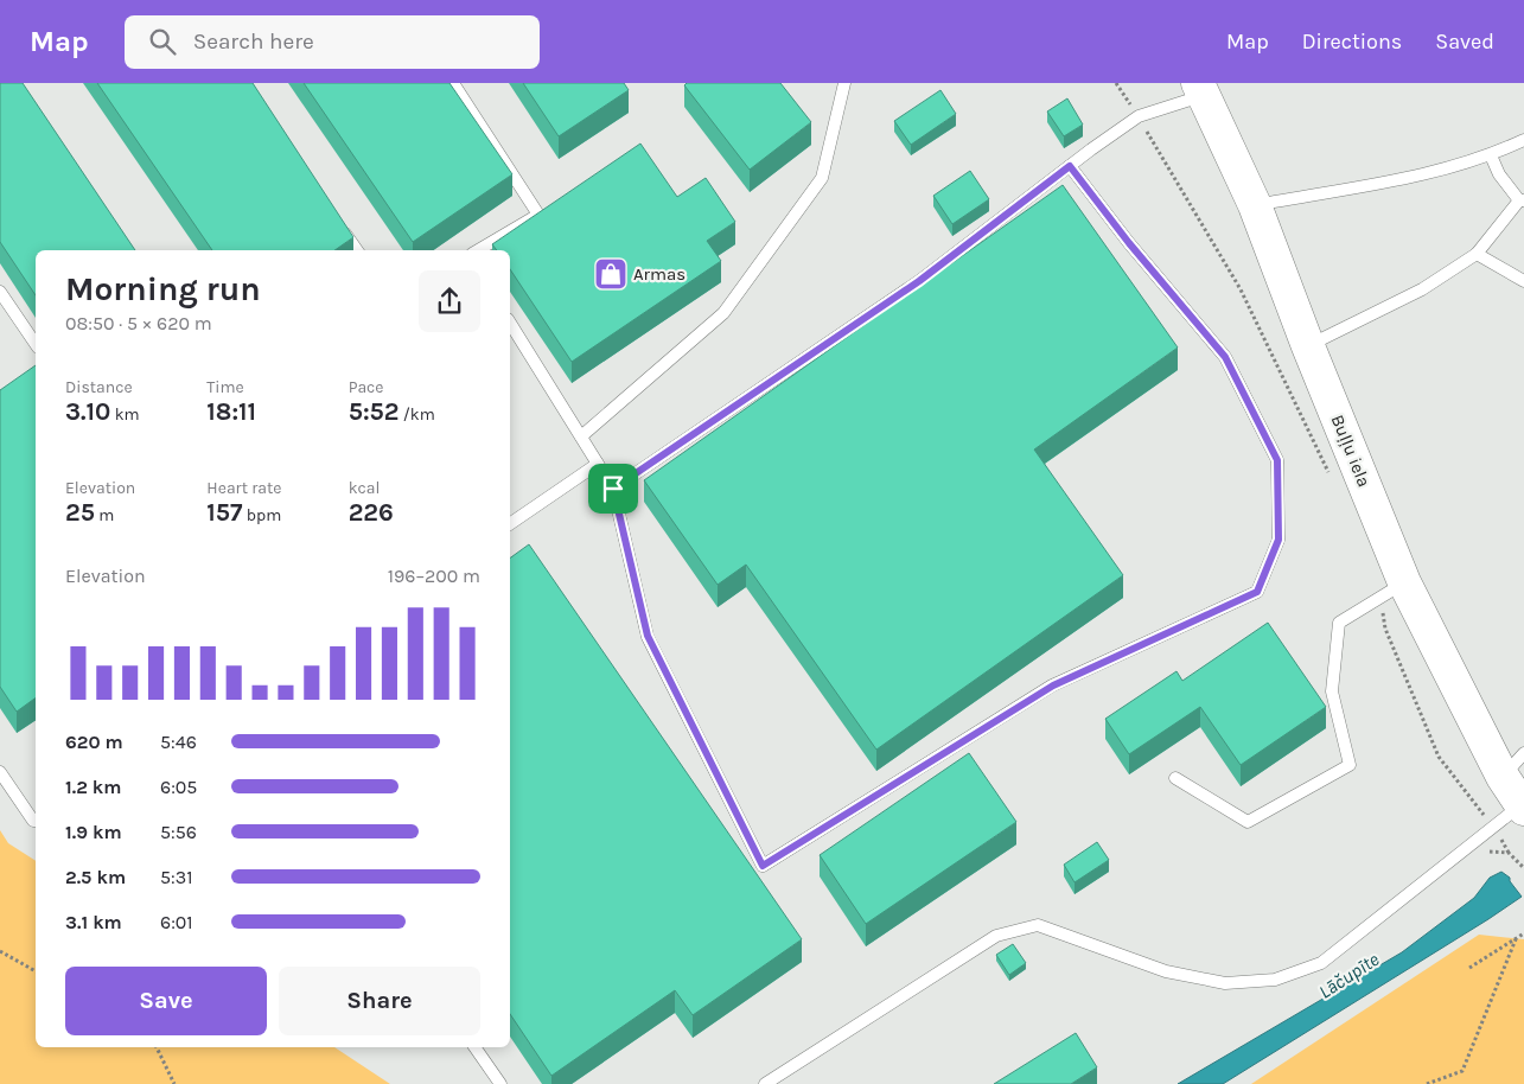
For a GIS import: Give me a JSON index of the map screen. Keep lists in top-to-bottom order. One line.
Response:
{"streets":{"street":["Buļļu iela"]},"water":["Lāčupīte"],"places":{"shop":["Armas"]},"page":{"header":"Map","search":"Search here","nav":["Map","Directions","Saved"],"heading":["Morning run","08:50 · 5 × 620 m"],"stats":[["Distance","3.10 km"],["Time","18:11"],["Pace","5:52 /km"],["Elevation","25 m"],["Heart rate","157 bpm"],["kcal","226"]],"chart":["Elevation","196–200 m"],"list":[{"name":"620 m","note":"5:46"},{"name":"1.2 km","note":"6:05"},{"name":"1.9 km","note":"5:56"},{"name":"2.5 km","note":"5:31"},{"name":"3.1 km","note":"6:01"}],"buttons":["Save","Share"]}}
